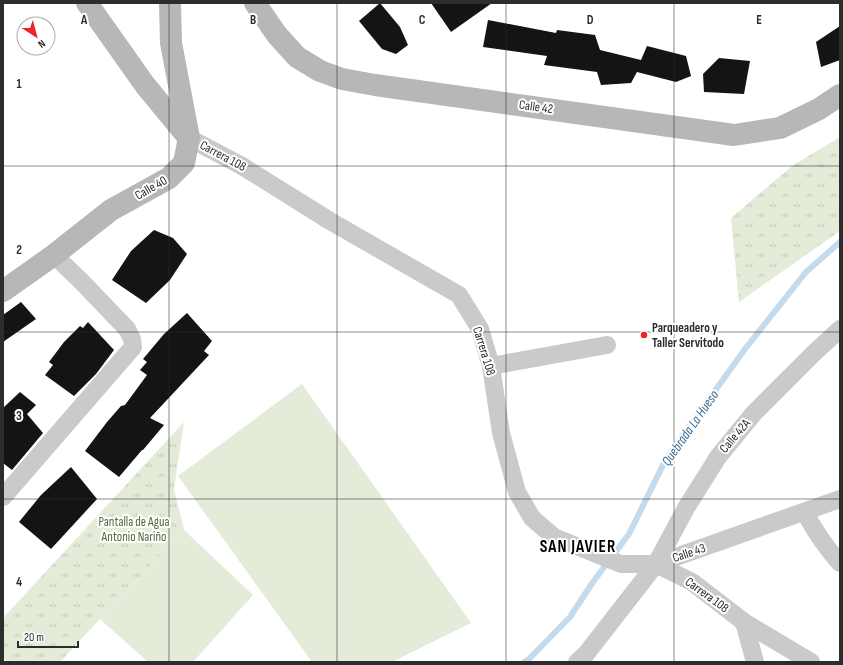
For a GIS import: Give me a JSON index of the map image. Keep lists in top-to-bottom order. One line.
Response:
{"streets":{"street":["Calle 42","Carrera 108","Calle 40","Calle 42A","Calle 43"]},"crossings":[["Carrera 108","Calle 40"],["Carrera 108","Calle 42A"],["Carrera 108","Calle 43"],["Calle 42A","Calle 43"]],"districts":["SAN JAVIER"],"water":["Quebrada La Hueso"],"parks":["Pantalla de Agua Antonio Nariño"],"places":["Parqueadero y Taller Servitodo"],"scale_bar":"20 m","north":"bottom right","grid":{"columns":["A","B","C","D","E"],"rows":["1","2","3","4"]}}
